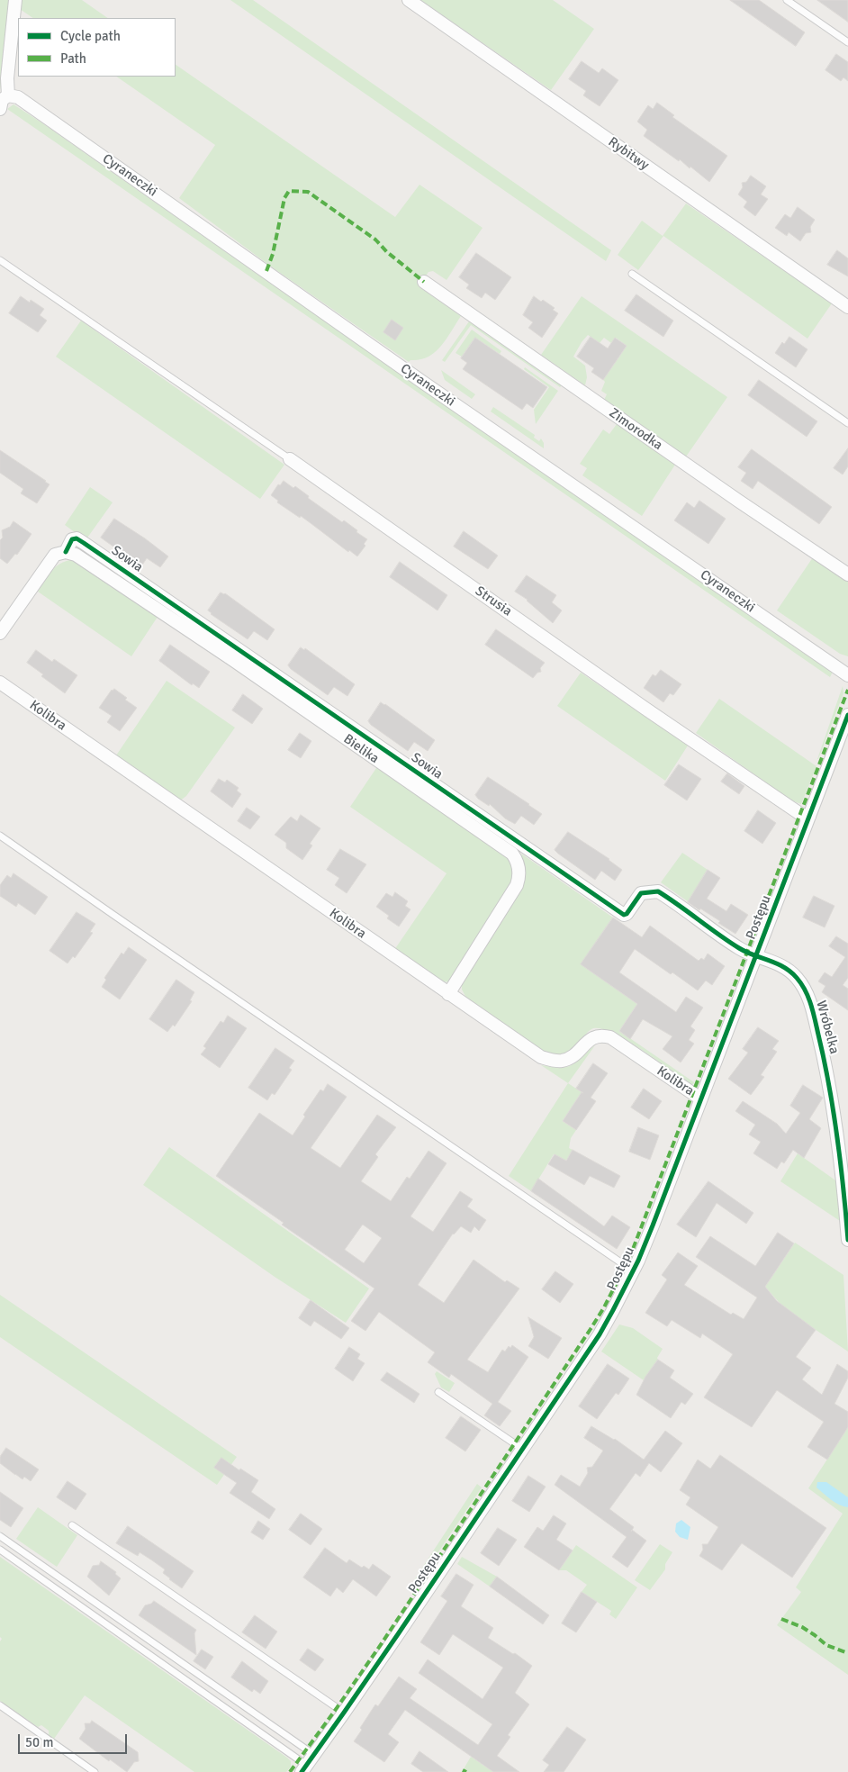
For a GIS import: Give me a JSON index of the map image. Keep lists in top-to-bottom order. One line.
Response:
{"streets":{"street":["Rybitwy","Cyraneczki","Zimorodka","Sowia","Strusia","Kolibra","Bielika","Postępu","Wróbelka"]},"crossings":[["Sowia","Bielika"],["Sowia","Postępu"],["Sowia","Wróbelka"],["Strusia","Postępu"],["Kolibra","Bielika"],["Kolibra","Postępu"],["Postępu","Wróbelka"]],"legend":["Cycle path","Path"],"scale_bar":"50 m"}
